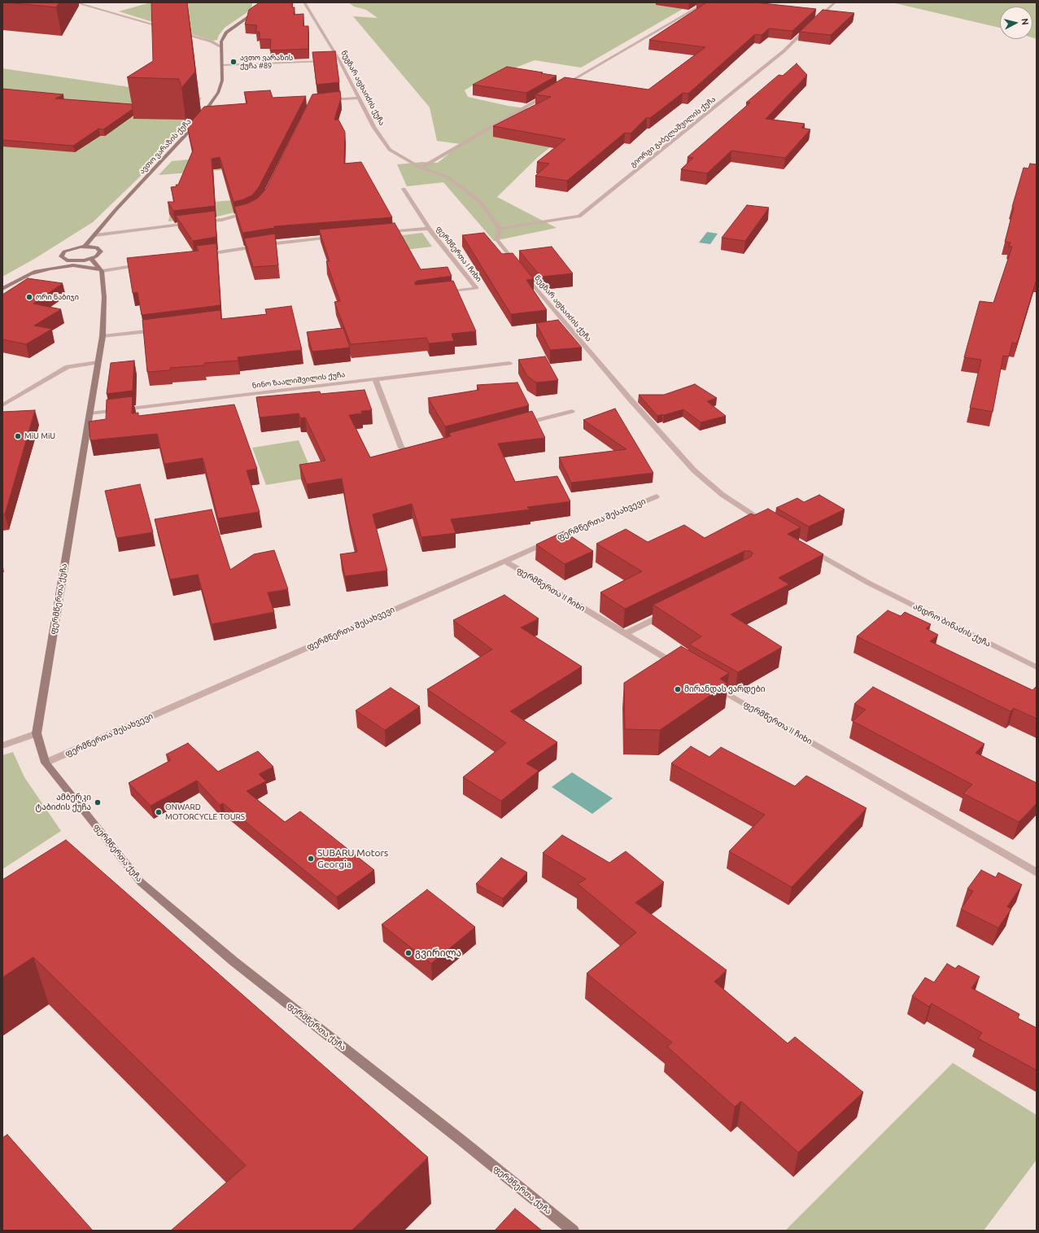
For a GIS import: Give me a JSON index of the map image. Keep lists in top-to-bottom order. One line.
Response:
{"streets":{"street":["ნუგზარ აფხაიძის ქუჩა","გიორგი გაბელაშვილის ქუჩა","ავთო ვარაზის ქუჩა","ფერმწერთა I ჩიხი","ნინო ზაალიშვილის ქუჩა","ფერმწერთა შესახვევი","ფერმწერთა II ჩიხი","ფერმწერთა ქუჩა","ანდრო ბიწაძის ქუჩა"]},"crossings":[["ნუგზარ აფხაიძის ქუჩა","გიორგი გაბელაშვილის ქუჩა"],["ნინო ზაალიშვილის ქუჩა","ფერმწერთა ქუჩა"],["ფერმწერთა შესახვევი","ფერმწერთა II ჩიხი"],["ფერმწერთა შესახვევი","ფერმწერთა ქუჩა"]],"places":["ავთო ვარაზის ქუჩა #89","ორი ნაბიჯი","MiU MiU","მირანდას ვარდები","ამბერკი ტაბიძის ქუჩა","ONWARD MOTORCYCLE TOURS","SUBARU Motors Georgia","გვირილა"],"north":"right"}
